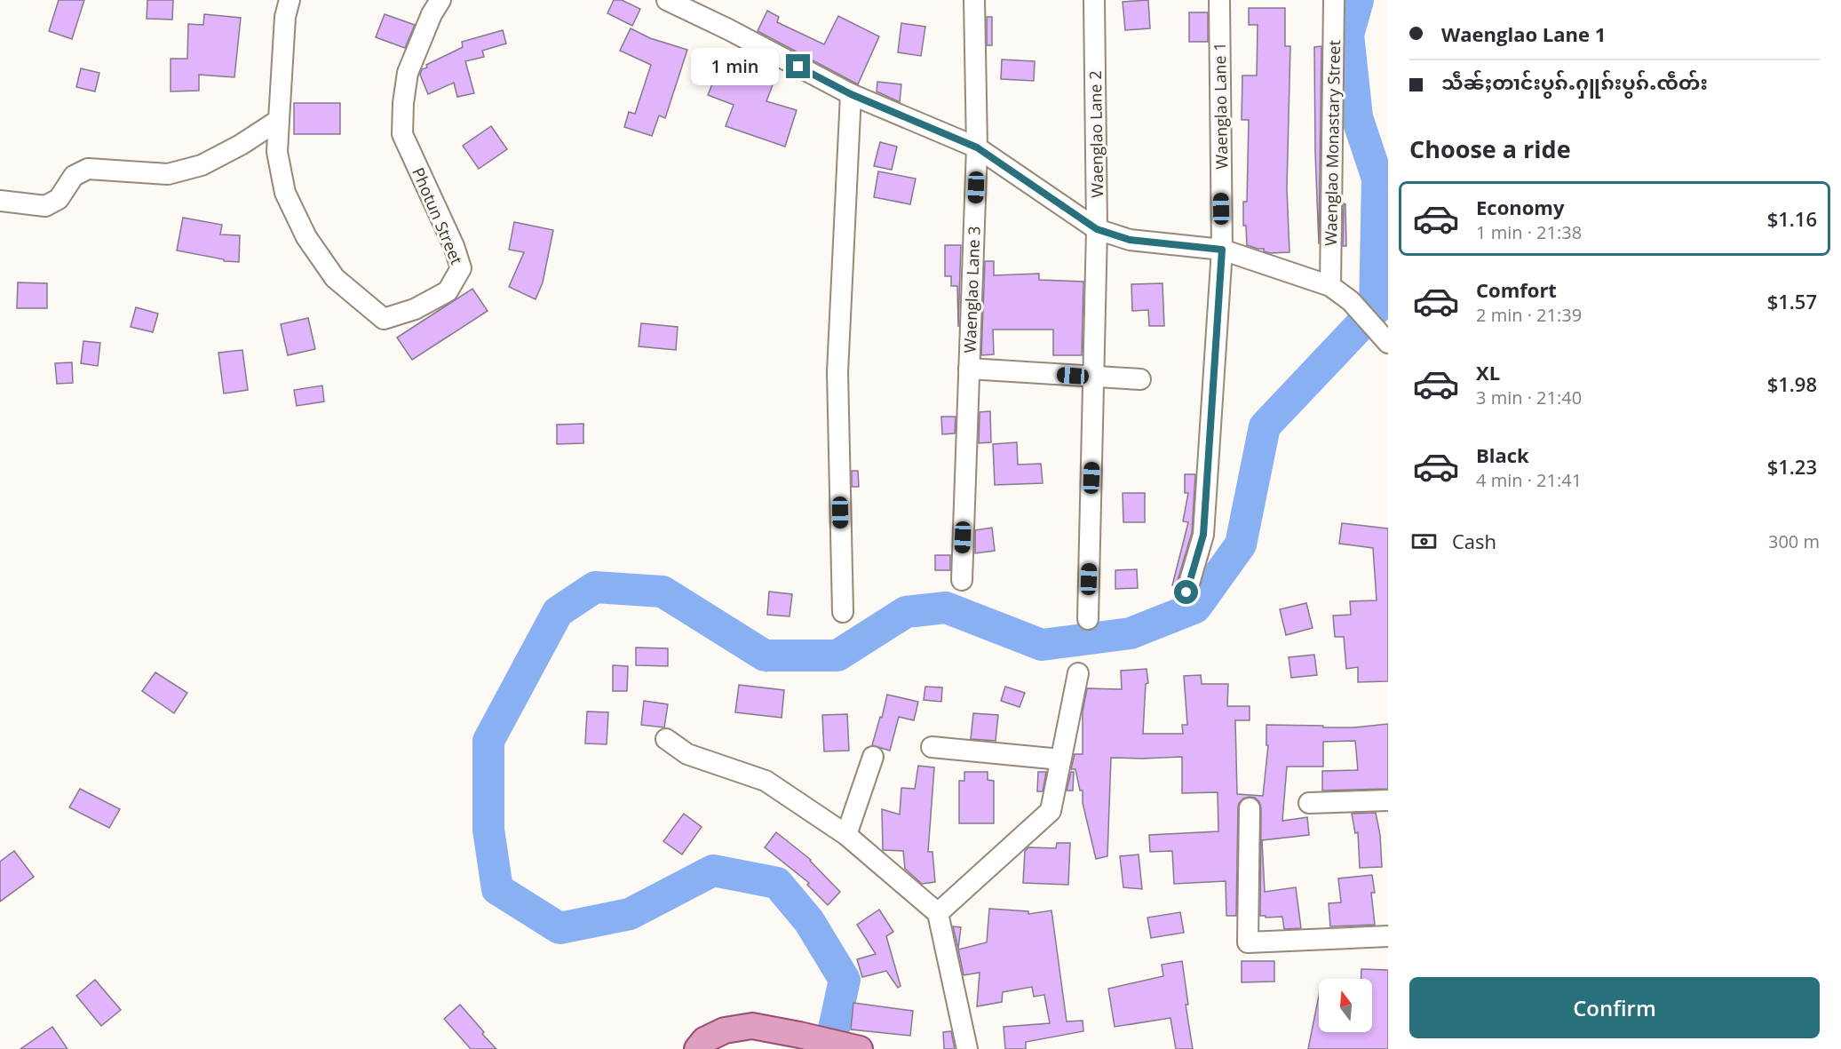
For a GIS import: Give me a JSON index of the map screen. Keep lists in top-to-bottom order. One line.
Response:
{"streets":{"street":["Waenglao Lane 1","Waenglao Lane 2","Waenglao Monastary Street","Photun Street","Waenglao Lane 3"]},"north":"top","page":{"banner":["Waenglao Lane 1","သဵၼ်ႈတၢင်းပွၵ်ႉႁူၵ်းပွၵ်ႉၸဵတ်း"],"bubble":"1 min","heading":"Choose a ride","list":[{"name":"Economy","note":"1 min · 21:38","value":"$1.16"},{"name":"Comfort","note":"2 min · 21:39","value":"$1.57"},{"name":"XL","note":"3 min · 21:40","value":"$1.98"},{"name":"Black","note":"4 min · 21:41","value":"$1.23"}],"pay":["Cash","300 m"],"buttons":"Confirm"}}
